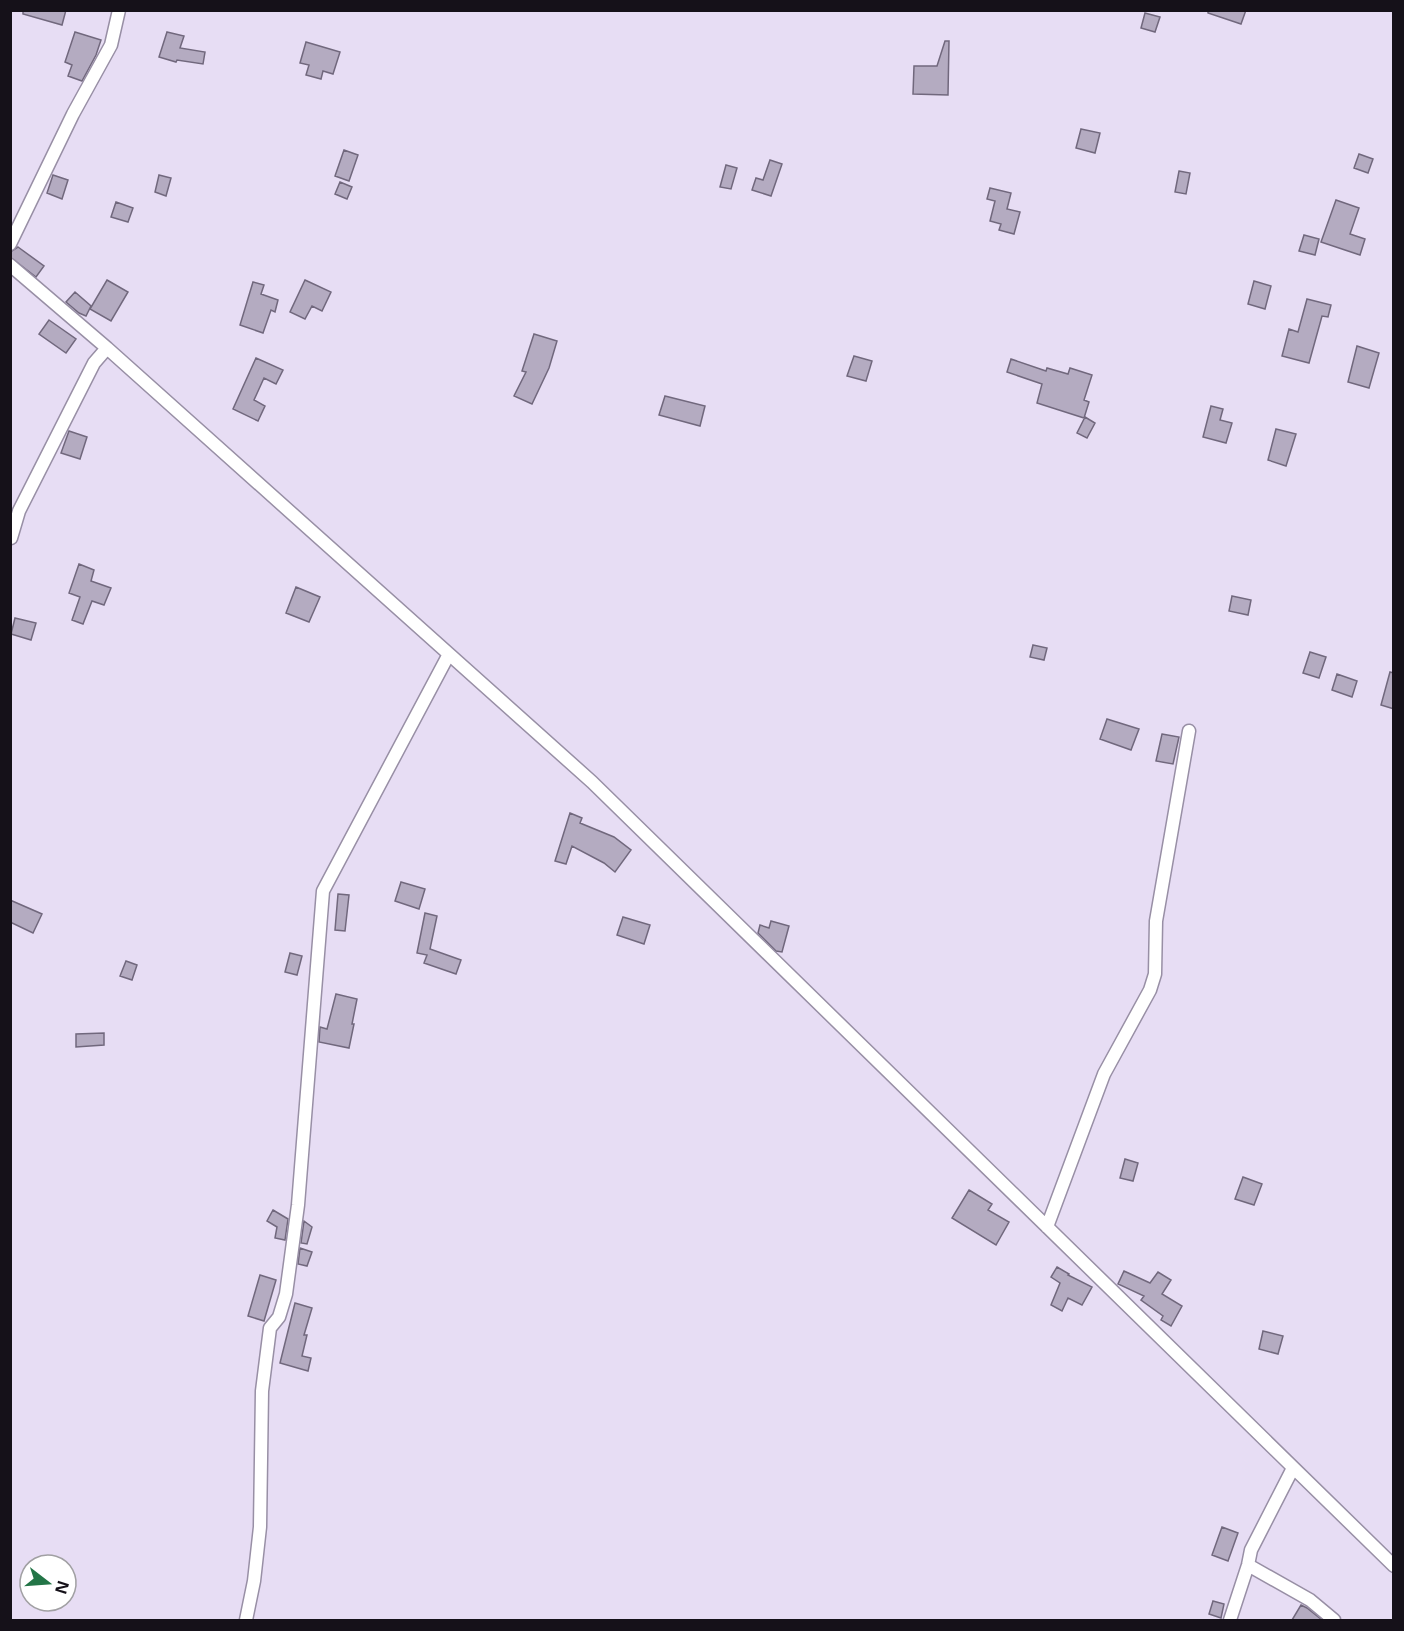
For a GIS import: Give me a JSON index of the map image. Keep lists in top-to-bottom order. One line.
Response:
{"north":"right"}
